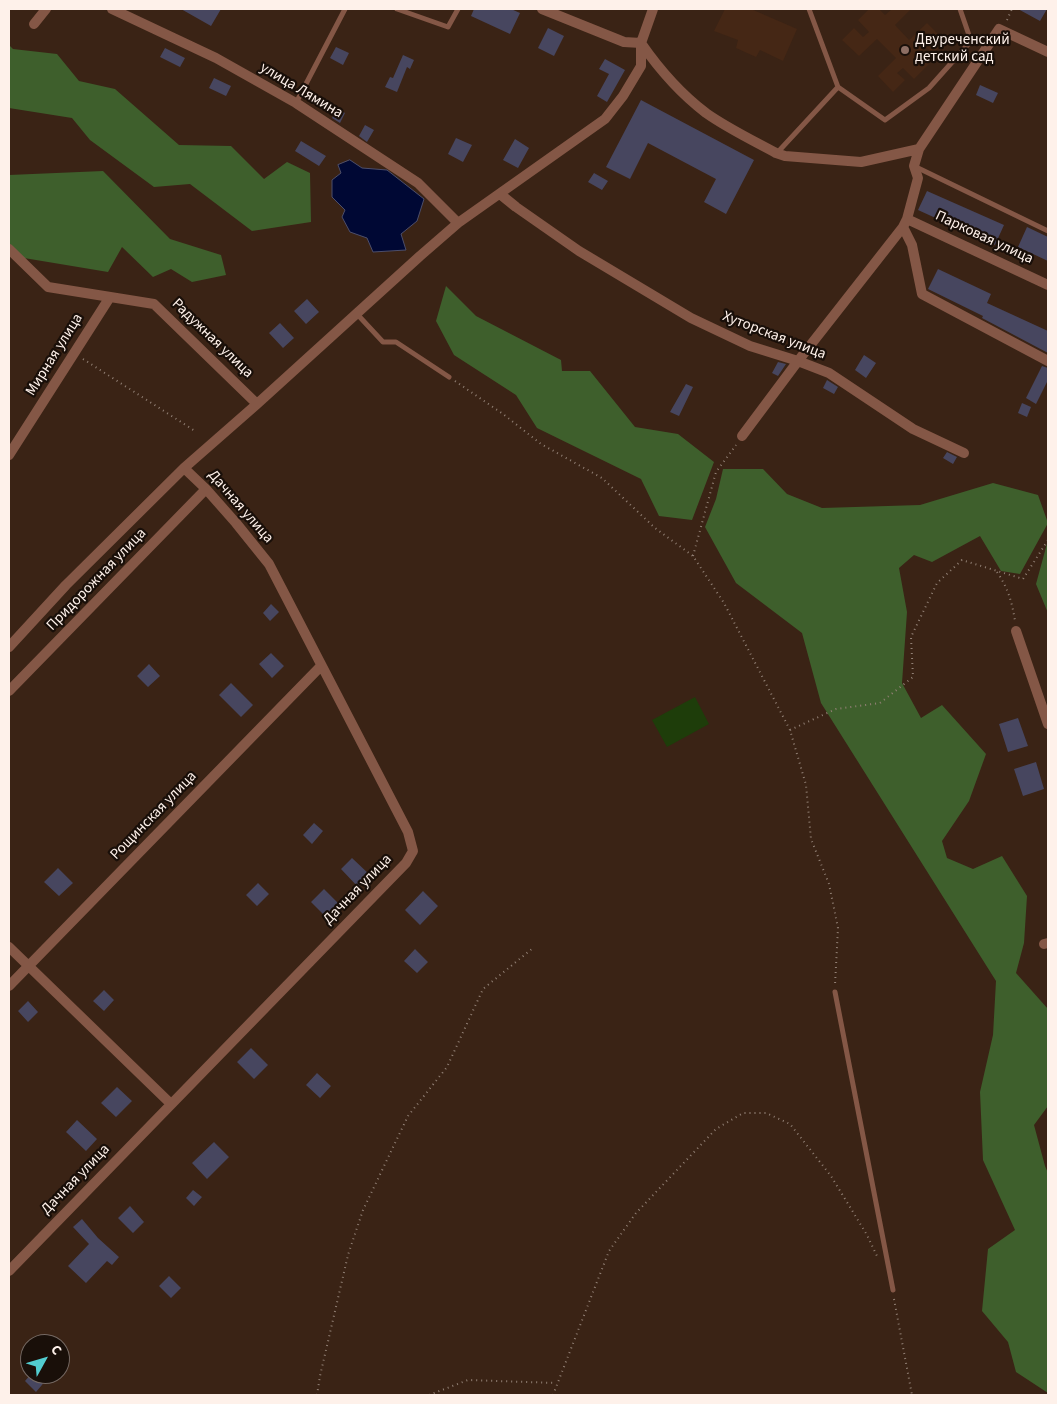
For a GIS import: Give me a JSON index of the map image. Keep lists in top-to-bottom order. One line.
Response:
{"streets":{"street":["улица Лямина","Парковая улица","Хуторская улица","Радужная улица","Мирная улица","Дачная улица","Придорожная улица","Рощинская улица"]},"crossings":[["Радужная улица","Мирная улица"],["Дачная улица","Придорожная улица"],["Дачная улица","Рощинская улица"]],"places":["Двуреченский детский сад"],"north":"top right"}
